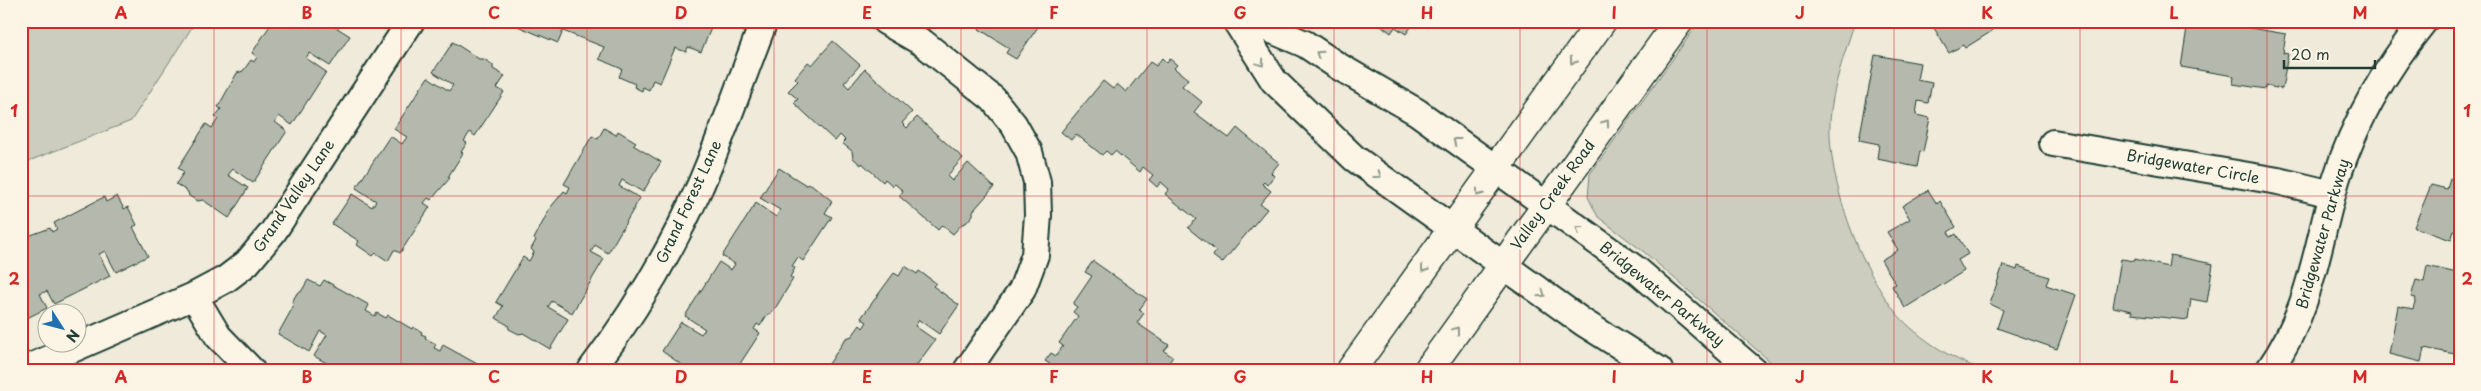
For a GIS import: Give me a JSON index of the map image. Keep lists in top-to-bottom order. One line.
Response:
{"streets":{"main road":["Valley Creek Road"],"street":["Bridgewater Circle","Grand Valley Lane","Grand Forest Lane","Bridgewater Parkway"]},"crossings":[["Bridgewater Circle","Bridgewater Parkway"],["Valley Creek Road","Bridgewater Parkway"]],"scale_bar":"20 m","north":"bottom right","grid":{"columns":["A","B","C","D","E","F","G","H","I","J","K","L","M"],"rows":["1","2"]}}
